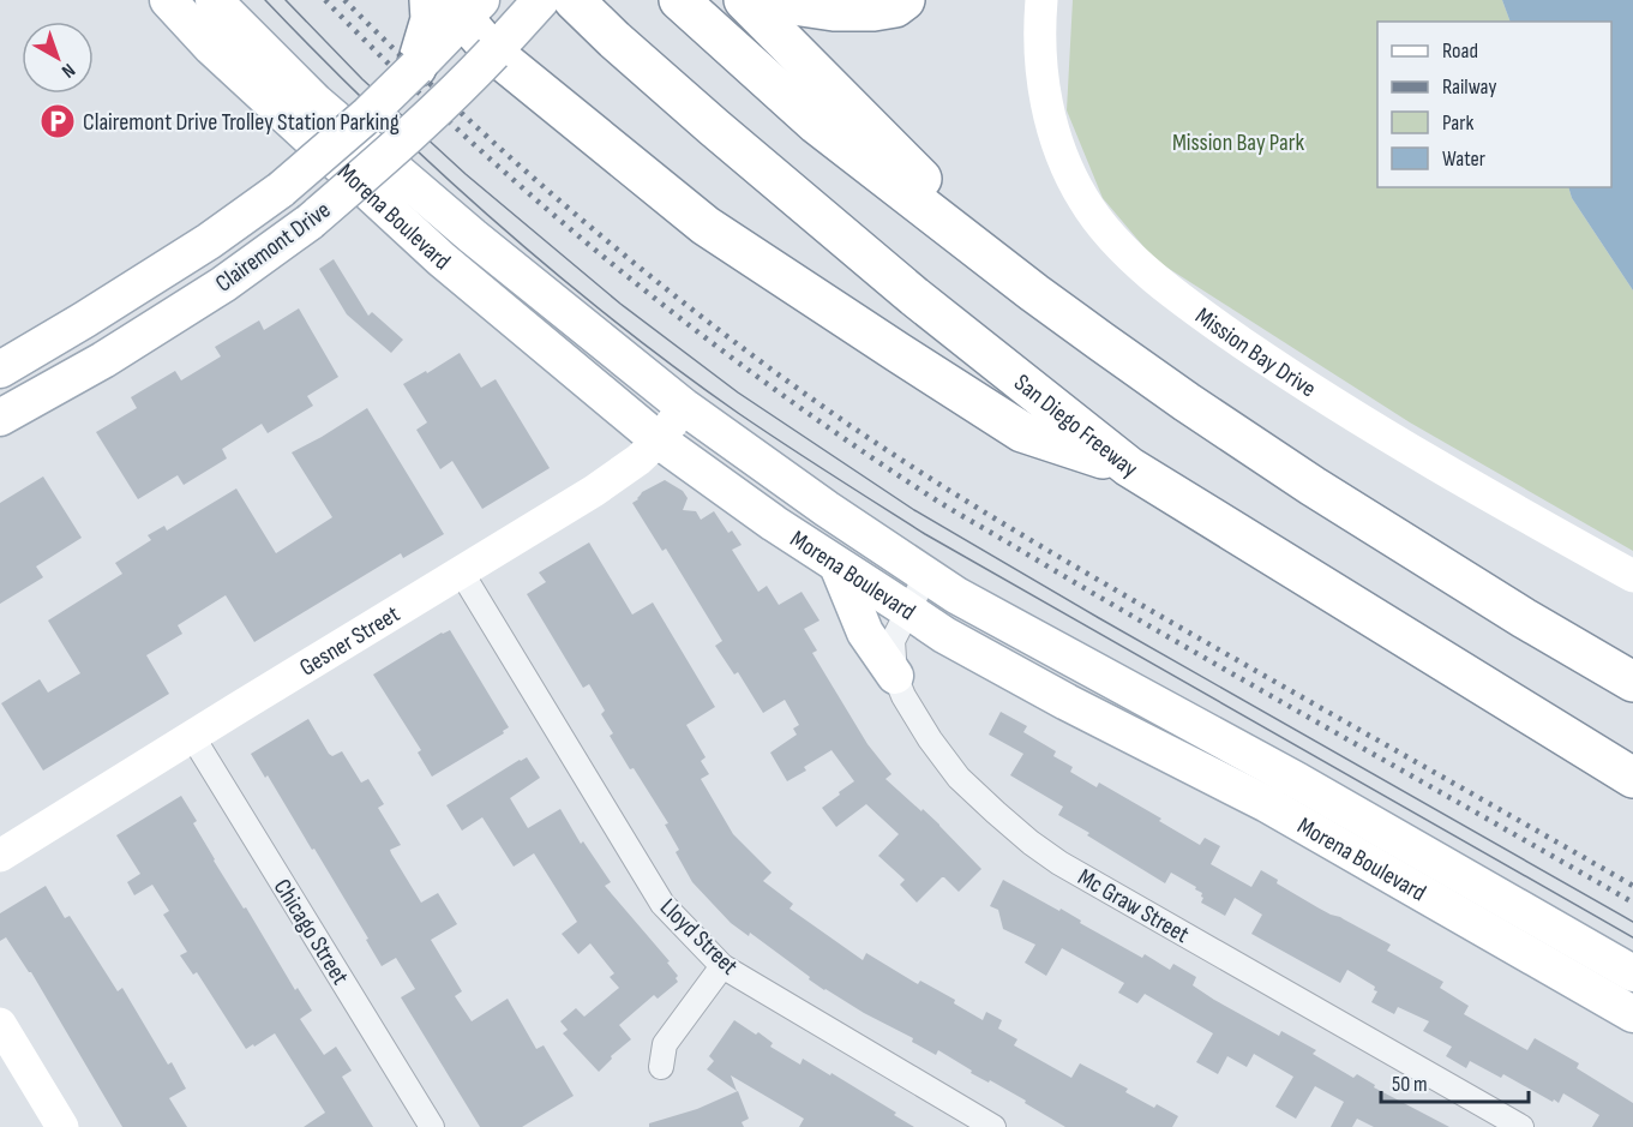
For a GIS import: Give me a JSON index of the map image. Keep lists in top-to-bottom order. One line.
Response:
{"streets":{"highway":["San Diego Freeway"],"main road":["Morena Boulevard","Clairemont Drive","Mission Bay Drive","Gesner Street"],"street":["Mc Graw Street","Chicago Street","Lloyd Street"]},"crossings":[["Morena Boulevard","Gesner Street"],["Morena Boulevard","Mc Graw Street"],["Gesner Street","Chicago Street"],["Gesner Street","Lloyd Street"]],"parks":["Mission Bay Park"],"places":{"parking":["Clairemont Drive Trolley Station Parking"]},"legend":["Road","Railway","Park","Water"],"scale_bar":"50 m","north":"bottom right"}
